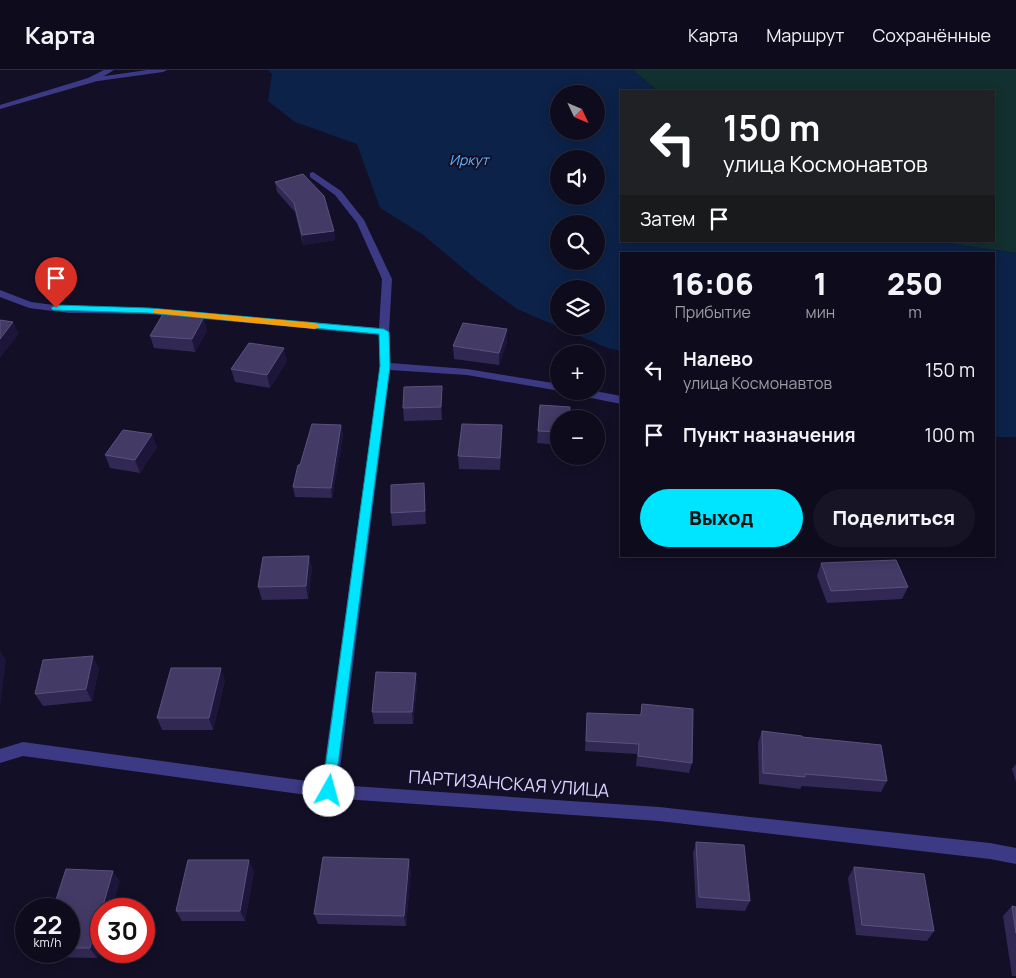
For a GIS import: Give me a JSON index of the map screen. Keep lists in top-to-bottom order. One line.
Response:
{"streets":{"street":["ПАРТИЗАНСКАЯ УЛИЦА"]},"water":["Иркут"],"north":"bottom right","page":{"header":"Карта","nav":["Карта","Маршрут","Сохранённые"],"map_buttons":["+","−"],"turn":["150 m","улица Космонавтов"],"then":"Затем","eta":["16:06","Прибытие","1","мин","250","m"],"list":[{"name":"Налево","note":"улица Космонавтов","value":"150 m"},{"name":"Пункт назначения","value":"100 m"}],"buttons":["Выход","Поделиться"],"speed":"22 km/h","limit":"30"}}
